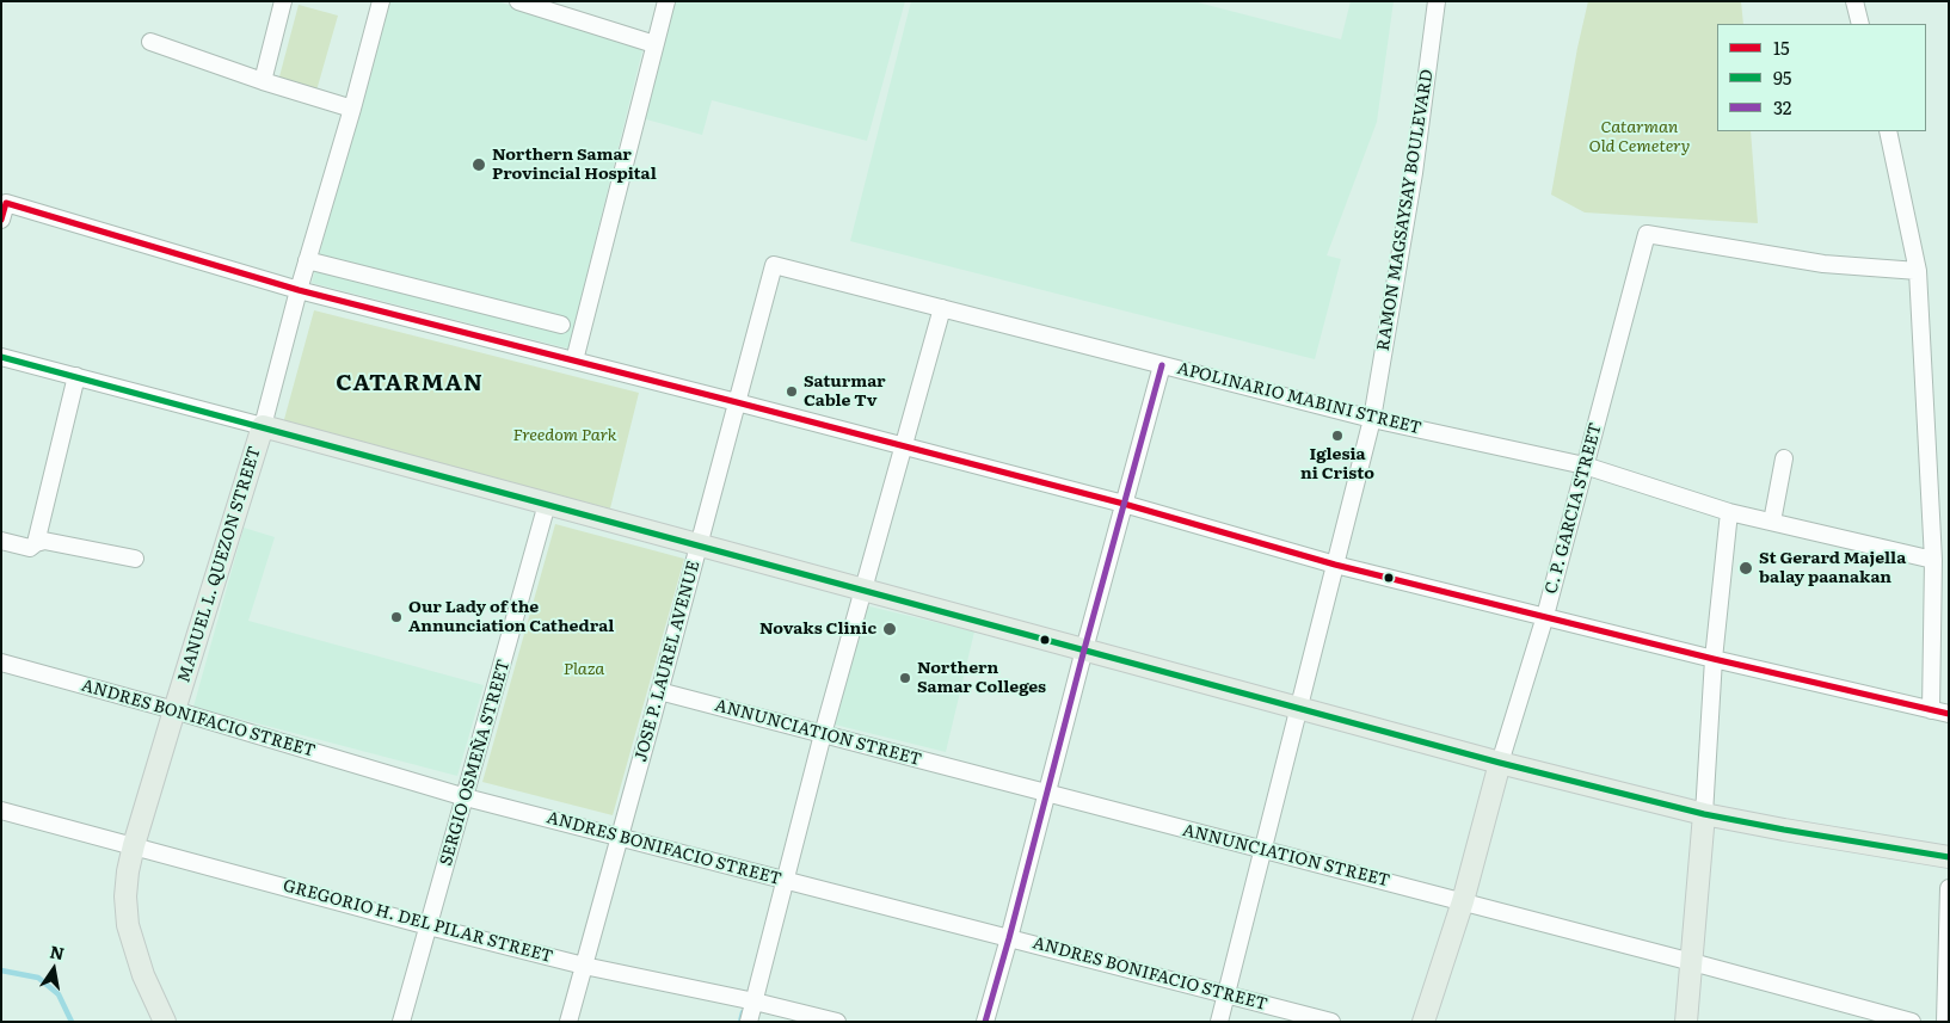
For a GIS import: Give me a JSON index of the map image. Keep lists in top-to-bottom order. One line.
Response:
{"streets":{"main road":["C. P. GARCIA STREET","MANUEL L. QUEZON STREET"],"street":["RAMON MAGSAYSAY BOULEVARD","APOLINARIO MABINI STREET","JOSE P. LAUREL AVENUE","ANDRES BONIFACIO STREET","ANNUNCIATION STREET","SERGIO OSMEÑA STREET","GREGORIO H. DEL PILAR STREET"]},"crossings":[["RAMON MAGSAYSAY BOULEVARD","APOLINARIO MABINI STREET"],["RAMON MAGSAYSAY BOULEVARD","ANDRES BONIFACIO STREET"],["RAMON MAGSAYSAY BOULEVARD","ANNUNCIATION STREET"],["APOLINARIO MABINI STREET","C. P. GARCIA STREET"],["APOLINARIO MABINI STREET","JOSE P. LAUREL AVENUE"],["C. P. GARCIA STREET","ANNUNCIATION STREET"],["MANUEL L. QUEZON STREET","ANDRES BONIFACIO STREET"],["MANUEL L. QUEZON STREET","GREGORIO H. DEL PILAR STREET"],["JOSE P. LAUREL AVENUE","ANDRES BONIFACIO STREET"],["JOSE P. LAUREL AVENUE","ANNUNCIATION STREET"],["JOSE P. LAUREL AVENUE","GREGORIO H. DEL PILAR STREET"],["ANDRES BONIFACIO STREET","SERGIO OSMEÑA STREET"],["SERGIO OSMEÑA STREET","GREGORIO H. DEL PILAR STREET"]],"districts":["CATARMAN"],"parks":["Catarman Old Cemetery","Freedom Park","Plaza"],"places":["Northern Samar Provincial Hospital","Saturmar Cable Tv","Iglesia ni Cristo","St Gerard Majella balay paanakan","Our Lady of the Annunciation Cathedral","Novaks Clinic","Northern Samar Colleges"],"lines":["transit line 15","transit line 95","transit line 32"],"legend":["15","95","32"],"north":"top"}
